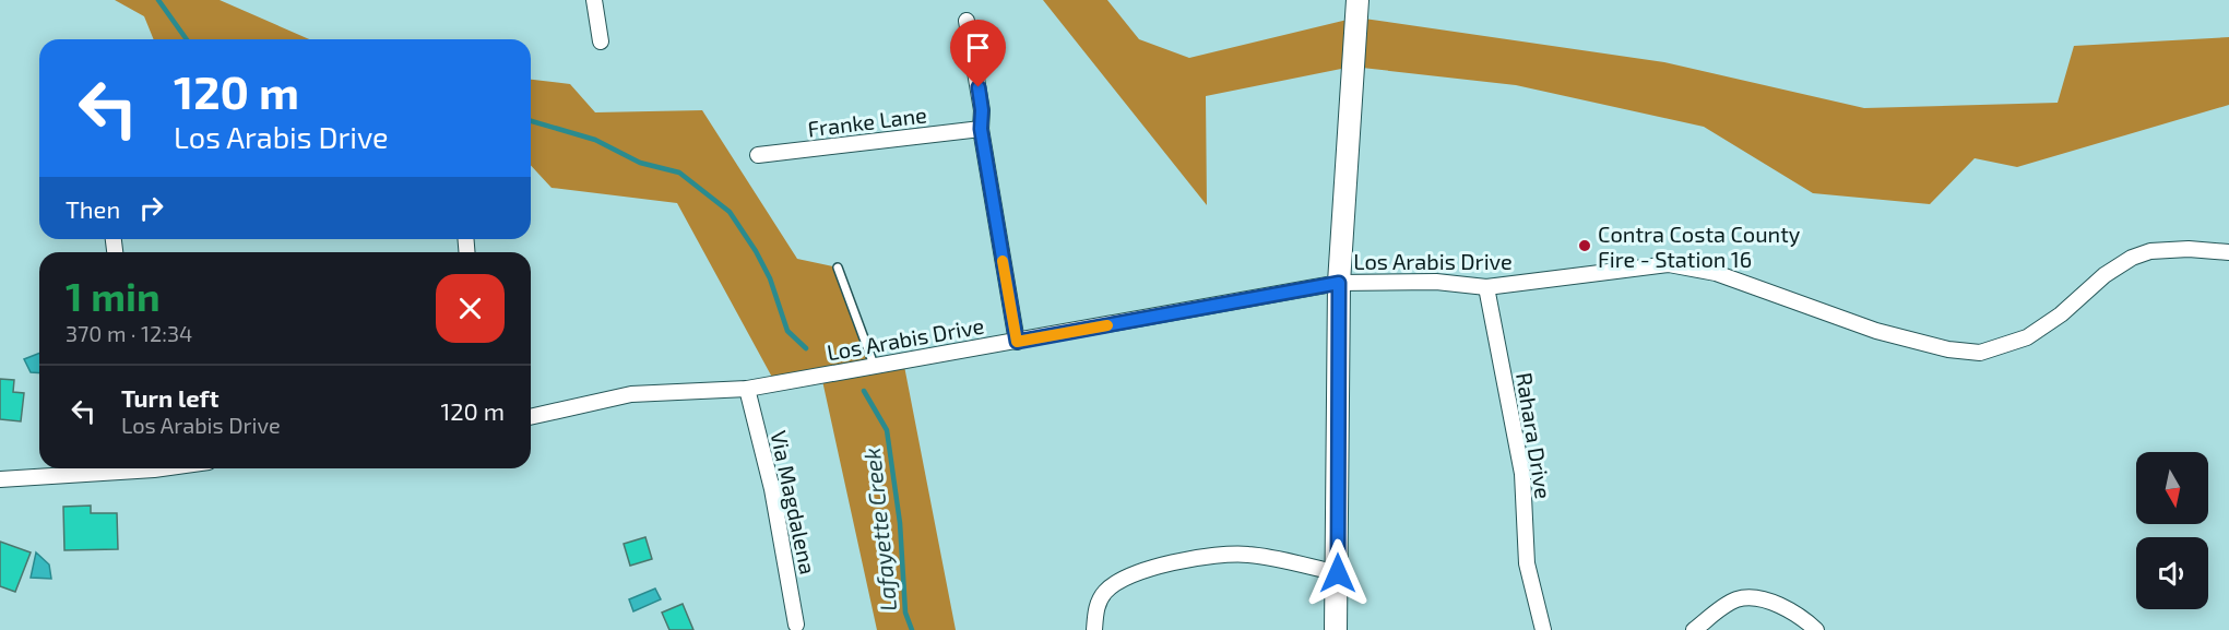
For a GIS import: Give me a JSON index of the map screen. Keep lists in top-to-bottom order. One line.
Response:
{"streets":{"street":["Franke Lane","Los Arabis Drive","Rahara Drive","Via Magdalena"]},"crossings":[["Los Arabis Drive","Rahara Drive"],["Los Arabis Drive","Via Magdalena"]],"water":["Lafayette Creek"],"places":["Contra Costa County Fire - Station 16"],"north":"bottom","page":{"turn":["120 m","Los Arabis Drive"],"then":"Then","heading":["1 min","370 m · 12:34"],"list":[{"name":"Turn left","note":"Los Arabis Drive","value":"120 m"}]}}
